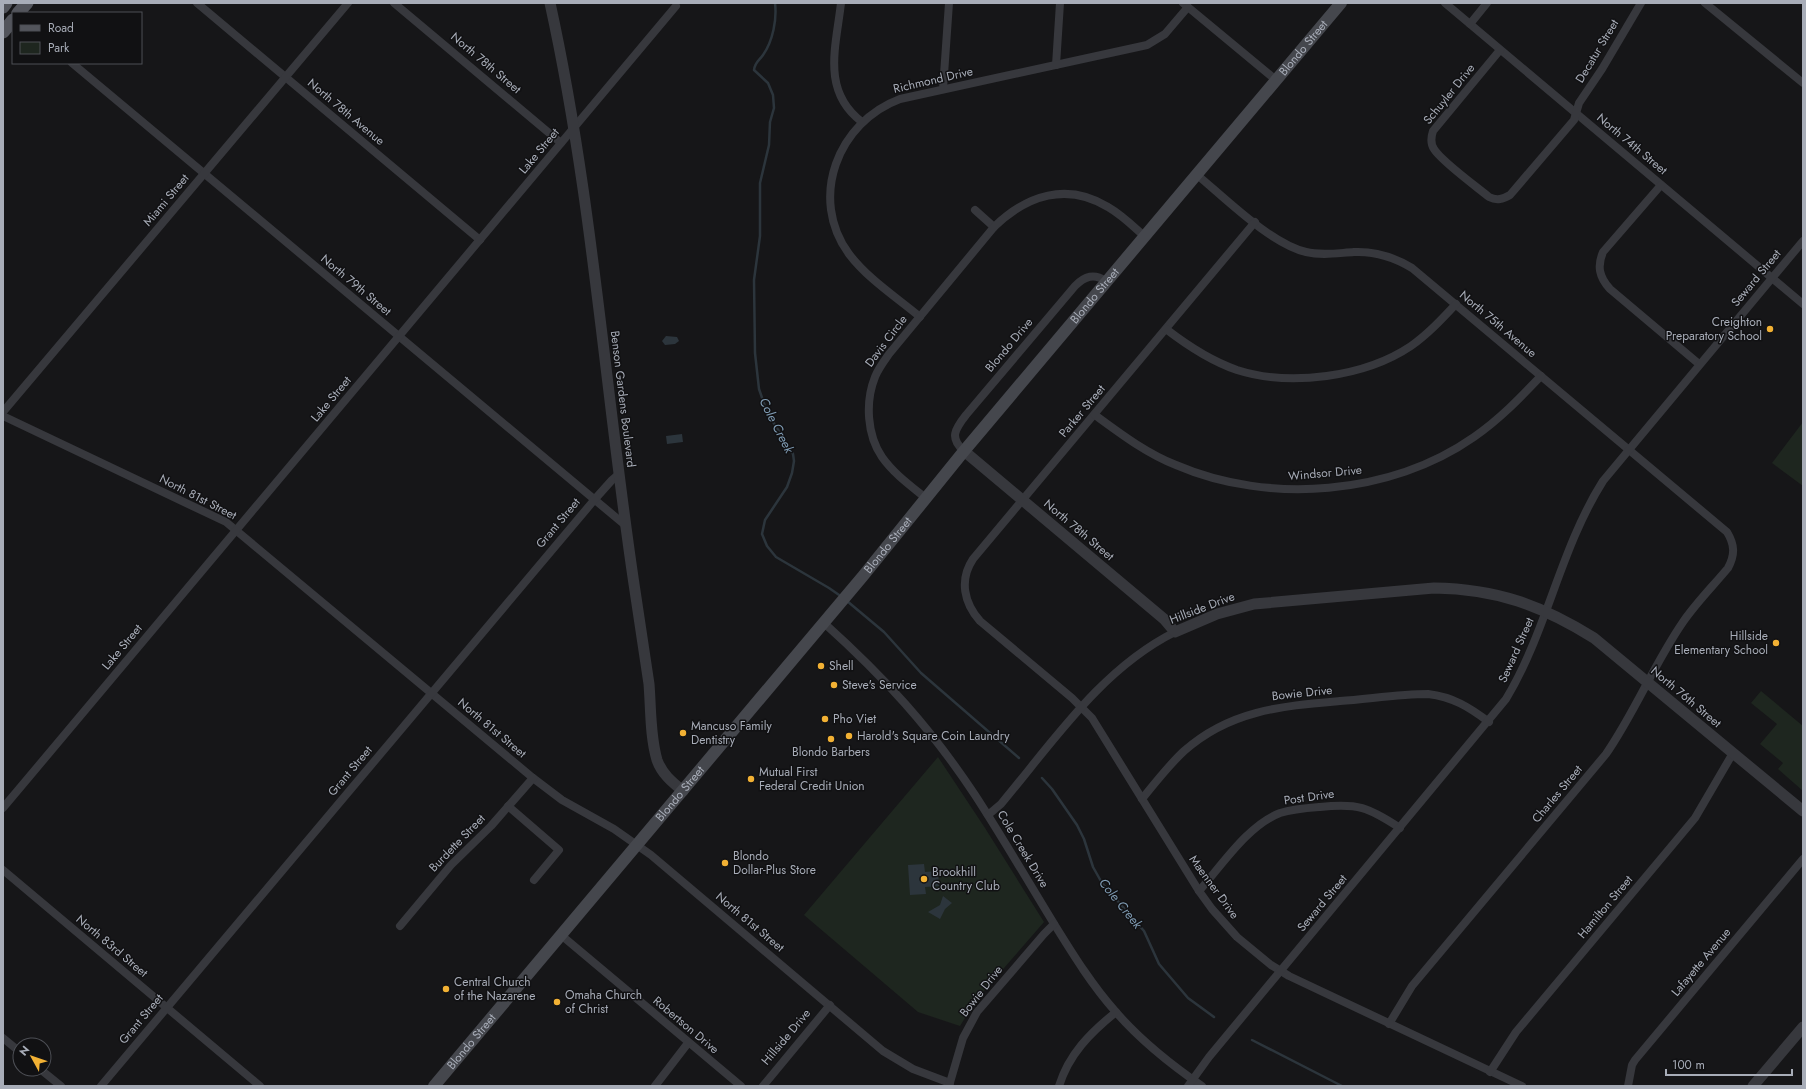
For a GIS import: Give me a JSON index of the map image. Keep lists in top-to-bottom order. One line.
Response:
{"streets":{"main road":["Blondo Street"],"street":["Decatur Street","North 78th Street","Richmond Drive","Schuyler Drive","North 78th Avenue","North 74th Street","Lake Street","Miami Street","Seward Street","North 79th Street","North 75th Avenue","Davis Circle","Blondo Drive","Benson Gardens Boulevard","Parker Street","Windsor Drive","North 81st Street","Grant Street","Hillside Drive","Bowie Drive","North 76th Street","Charles Street","Post Drive","Burdette Street","Cole Creek Drive","Maenner Drive","Hamilton Street","North 83rd Street","Lafayette Avenue","Robertson Drive"]},"crossings":[["Blondo Street","North 78th Street"],["Blondo Street","North 75th Avenue"],["Blondo Street","Davis Circle"],["Blondo Street","Blondo Drive"],["Blondo Street","Benson Gardens Boulevard"],["Blondo Street","North 81st Street"],["Blondo Street","Cole Creek Drive"],["Blondo Street","Robertson Drive"],["Decatur Street","Schuyler Drive"],["Decatur Street","North 74th Street"],["North 78th Street","Lake Street"],["North 78th Street","Blondo Drive"],["North 78th Street","Parker Street"],["North 78th Street","Hillside Drive"],["Richmond Drive","Davis Circle"],["Schuyler Drive","North 74th Street"],["North 78th Avenue","Lake Street"],["North 78th Avenue","Miami Street"],["North 74th Street","Seward Street"],["Lake Street","North 79th Street"],["Lake Street","Benson Gardens Boulevard"],["Lake Street","North 81st Street"],["Miami Street","North 79th Street"],["Seward Street","North 75th Avenue"],["Seward Street","Hillside Drive"],["Seward Street","Bowie Drive"],["Seward Street","North 76th Street"],["Seward Street","Post Drive"],["Seward Street","Cole Creek Drive"],["Seward Street","Maenner Drive"],["North 79th Street","Benson Gardens Boulevard"],["North 79th Street","Grant Street"],["North 75th Avenue","Parker Street"],["North 75th Avenue","Windsor Drive"],["North 75th Avenue","Charles Street"],["Benson Gardens Boulevard","Grant Street"],["Parker Street","Windsor Drive"],["Parker Street","Maenner Drive"],["North 81st Street","Grant Street"],["North 81st Street","Hillside Drive"],["North 81st Street","Bowie Drive"],["North 81st Street","Burdette Street"],["Grant Street","North 83rd Street"],["Hillside Drive","North 76th Street"],["Hillside Drive","Cole Creek Drive"],["Hillside Drive","Maenner Drive"],["Bowie Drive","Cole Creek Drive"],["Bowie Drive","Maenner Drive"],["North 76th Street","Charles Street"],["North 76th Street","Hamilton Street"],["Charles Street","Maenner Drive"],["Post Drive","Maenner Drive"],["Maenner Drive","Hamilton Street"]],"water":["Cole Creek"],"places":["Creighton Preparatory School","Hillside Elementary School","Shell","Steve's Service","Pho Viet","Mancuso Family Dentistry","Harold's Square Coin Laundry","Blondo Barbers","Mutual First Federal Credit Union","Blondo Dollar-Plus Store","Brookhill Country Club","Central Church of the Nazarene","Omaha Church of Christ"],"legend":["Road","Park"],"scale_bar":"100 m","north":"top left"}
